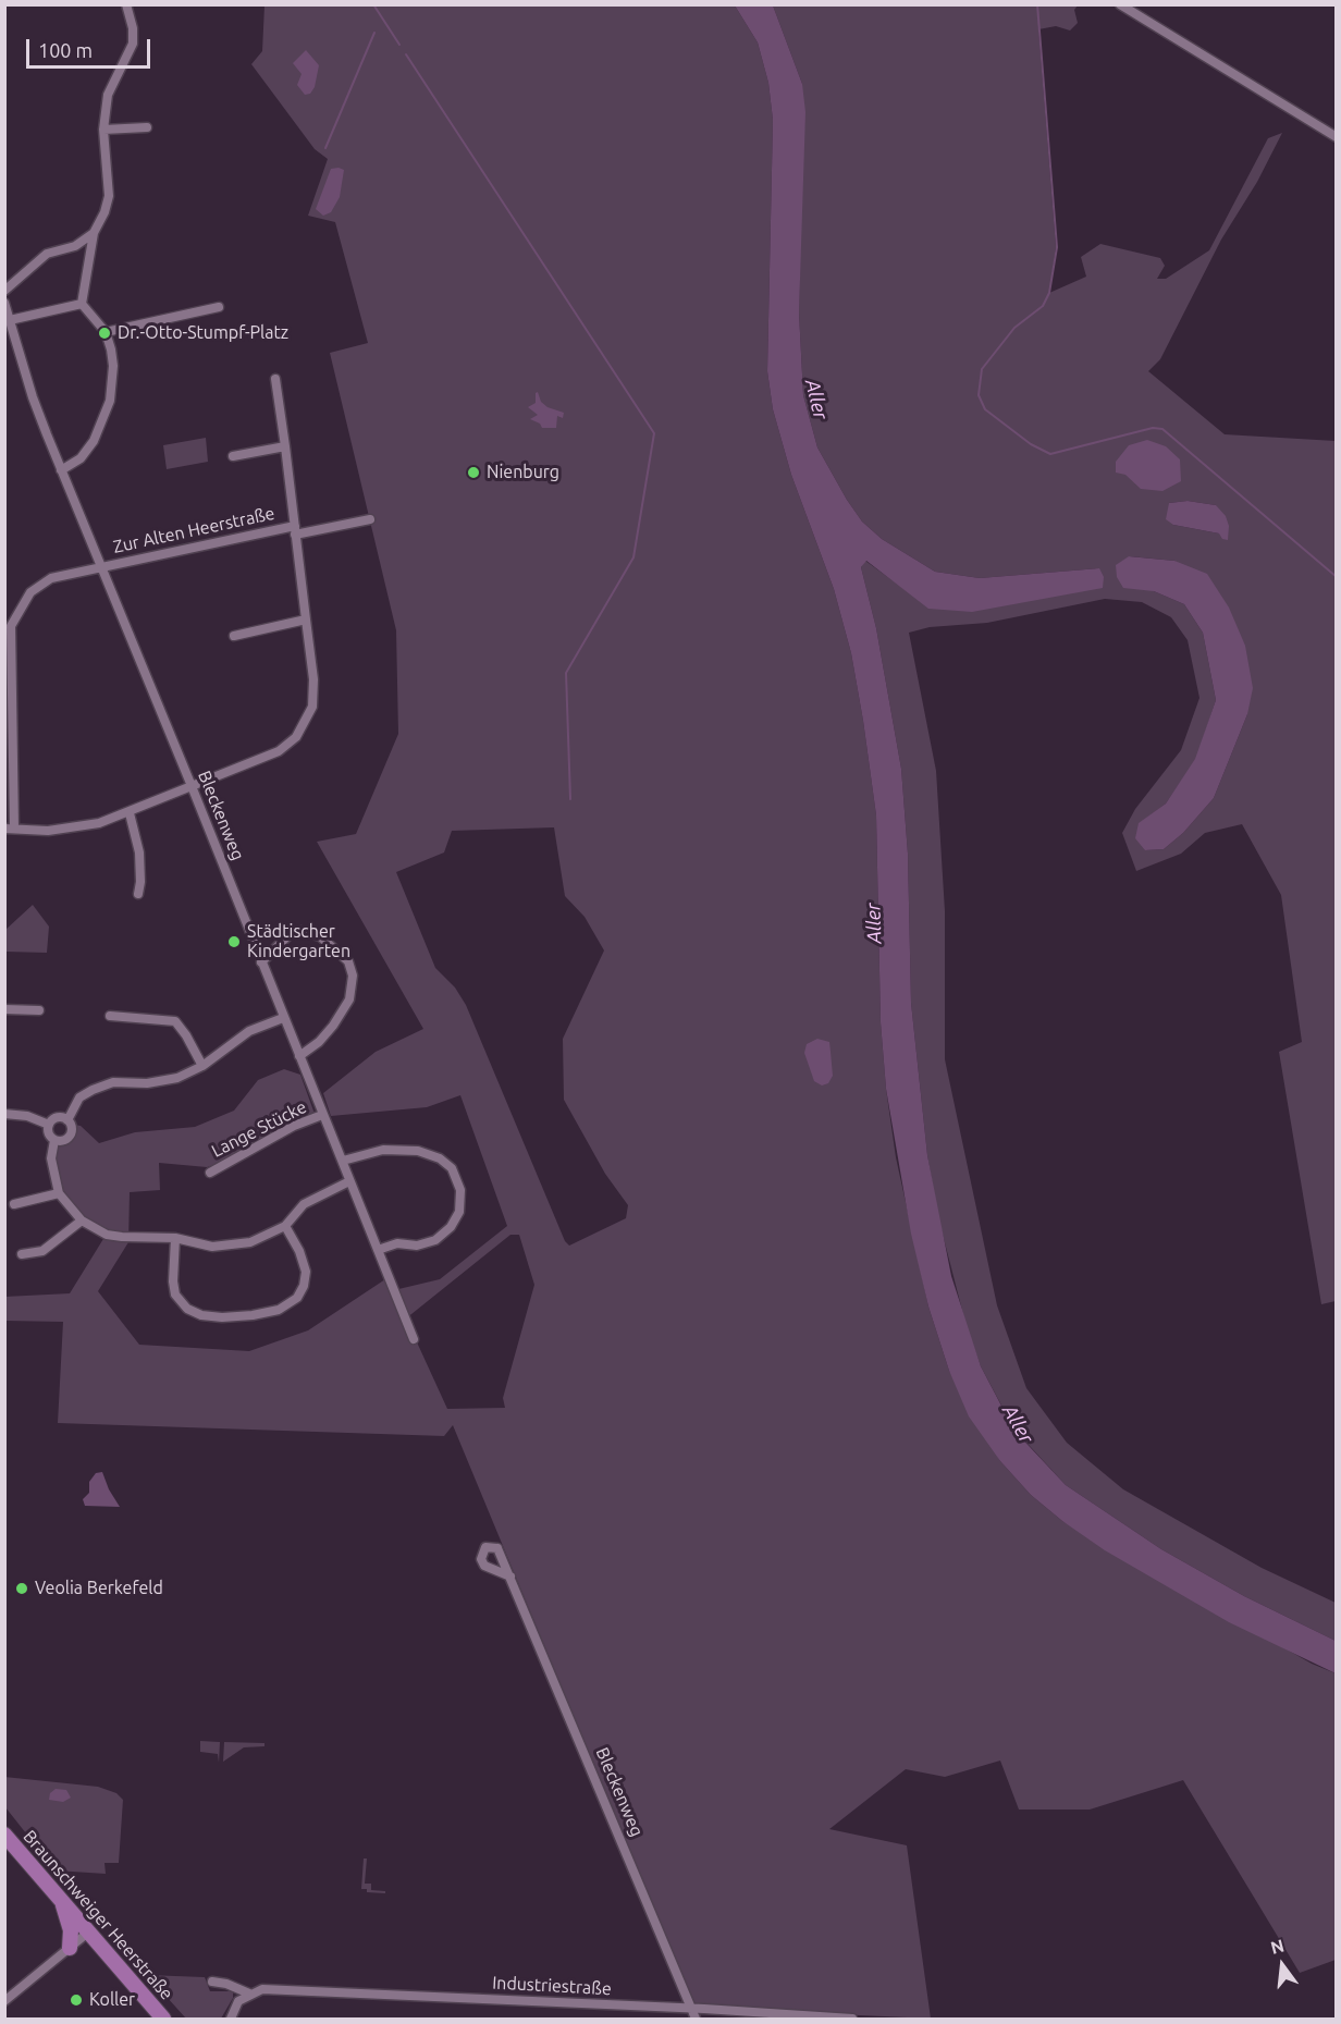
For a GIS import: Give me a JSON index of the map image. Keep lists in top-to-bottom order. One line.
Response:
{"streets":{"main road":["Braunschweiger Heerstraße"],"street":["Zur Alten Heerstraße","Bleckenweg","Lange Stücke","Industriestraße"]},"crossings":[["Zur Alten Heerstraße","Bleckenweg"],["Bleckenweg","Lange Stücke"],["Bleckenweg","Industriestraße"]],"water":["Aller"],"places":["Dr.-Otto-Stumpf-Platz","Nienburg","Städtischer Kindergarten","Veolia Berkefeld","Koller"],"scale_bar":"100 m","north":"top"}
